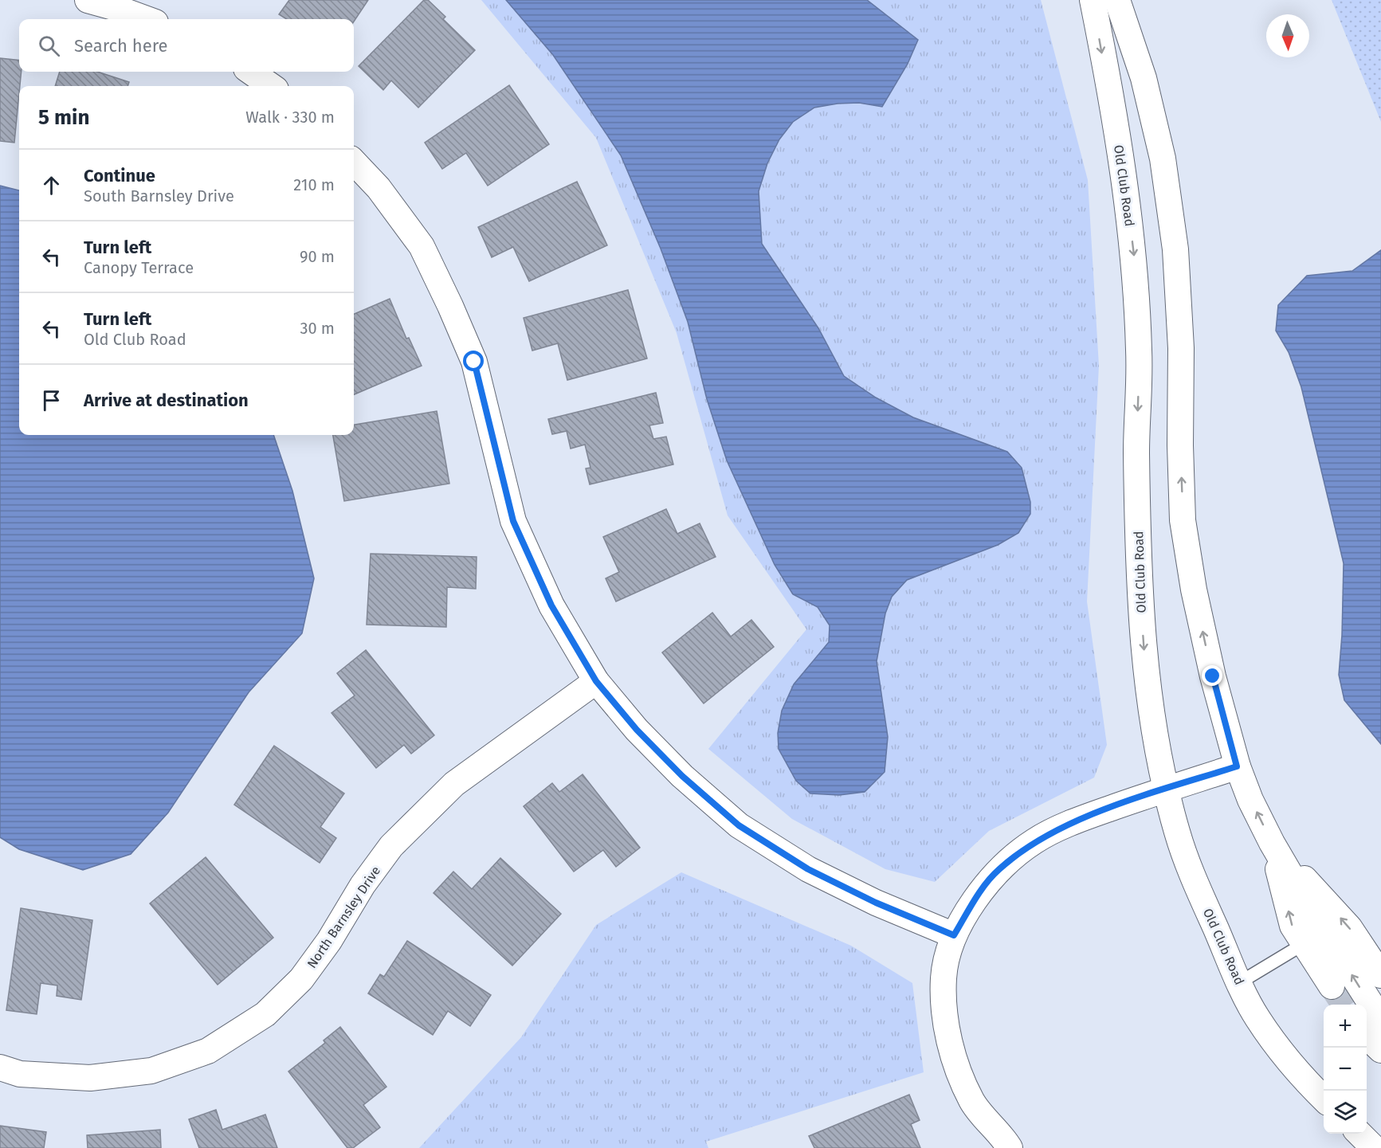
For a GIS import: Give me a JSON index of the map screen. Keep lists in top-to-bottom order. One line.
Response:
{"streets":{"street":["Old Club Road","North Barnsley Drive"]},"north":"bottom","page":{"search":"Search here","heading":["5 min","Walk · 330 m"],"list":[["Continue","South Barnsley Drive","210 m"],["Turn left","Canopy Terrace","90 m"],["Turn left","Old Club Road","30 m"],"Arrive at destination"],"map_buttons":["+","−"]}}
